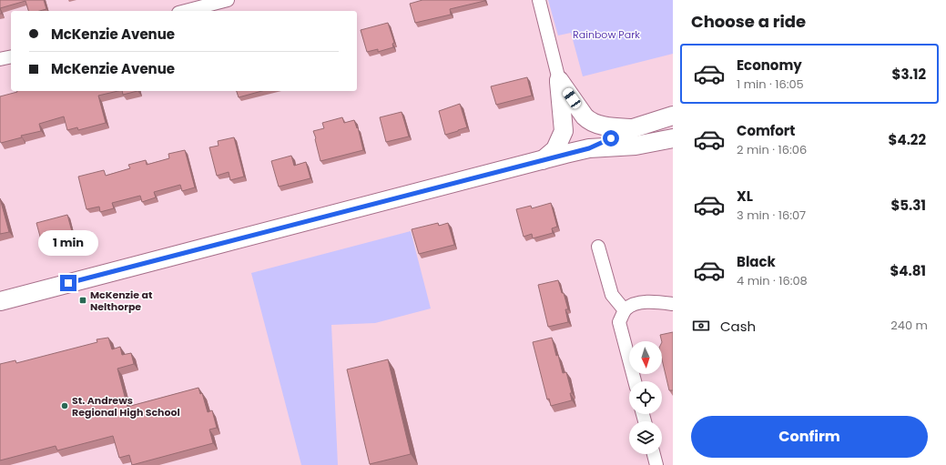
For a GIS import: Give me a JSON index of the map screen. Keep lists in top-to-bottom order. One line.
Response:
{"parks":["Rainbow Park"],"places":{"transit":["McKenzie at Nelthorpe"],"other":["St. Andrews Regional High School"]},"north":"bottom","page":{"heading":"Choose a ride","banner":["McKenzie Avenue","McKenzie Avenue"],"list":[{"name":"Economy","note":"1 min · 16:05","value":"$3.12"},{"name":"Comfort","note":"2 min · 16:06","value":"$4.22"},{"name":"XL","note":"3 min · 16:07","value":"$5.31"},{"name":"Black","note":"4 min · 16:08","value":"$4.81"}],"bubble":"1 min","pay":["Cash","240 m"],"buttons":"Confirm"}}
